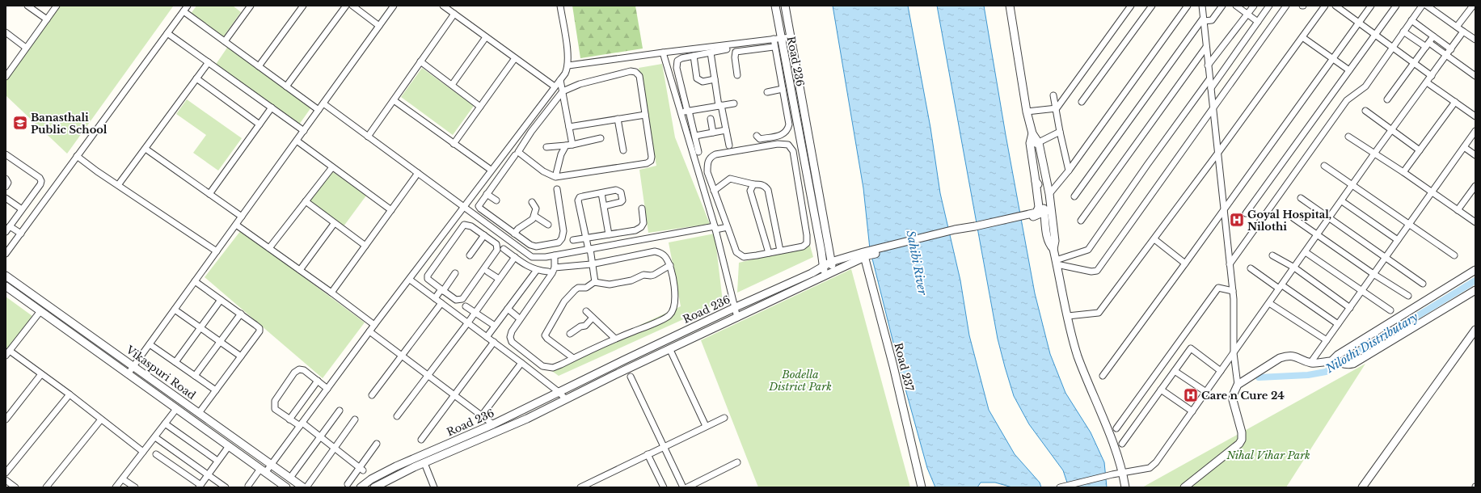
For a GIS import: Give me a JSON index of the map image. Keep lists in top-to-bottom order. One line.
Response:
{"streets":{"street":["Road 236","Road 237","Vikaspuri Road"]},"water":["Sahibi River","Nilothi Distributary"],"parks":["Bodella District Park","Nihal Vihar Park"],"places":{"school or university":["Banasthali Public School"],"hospital":["Goyal Hospital, Nilothi","Care n Cure 24"]}}
